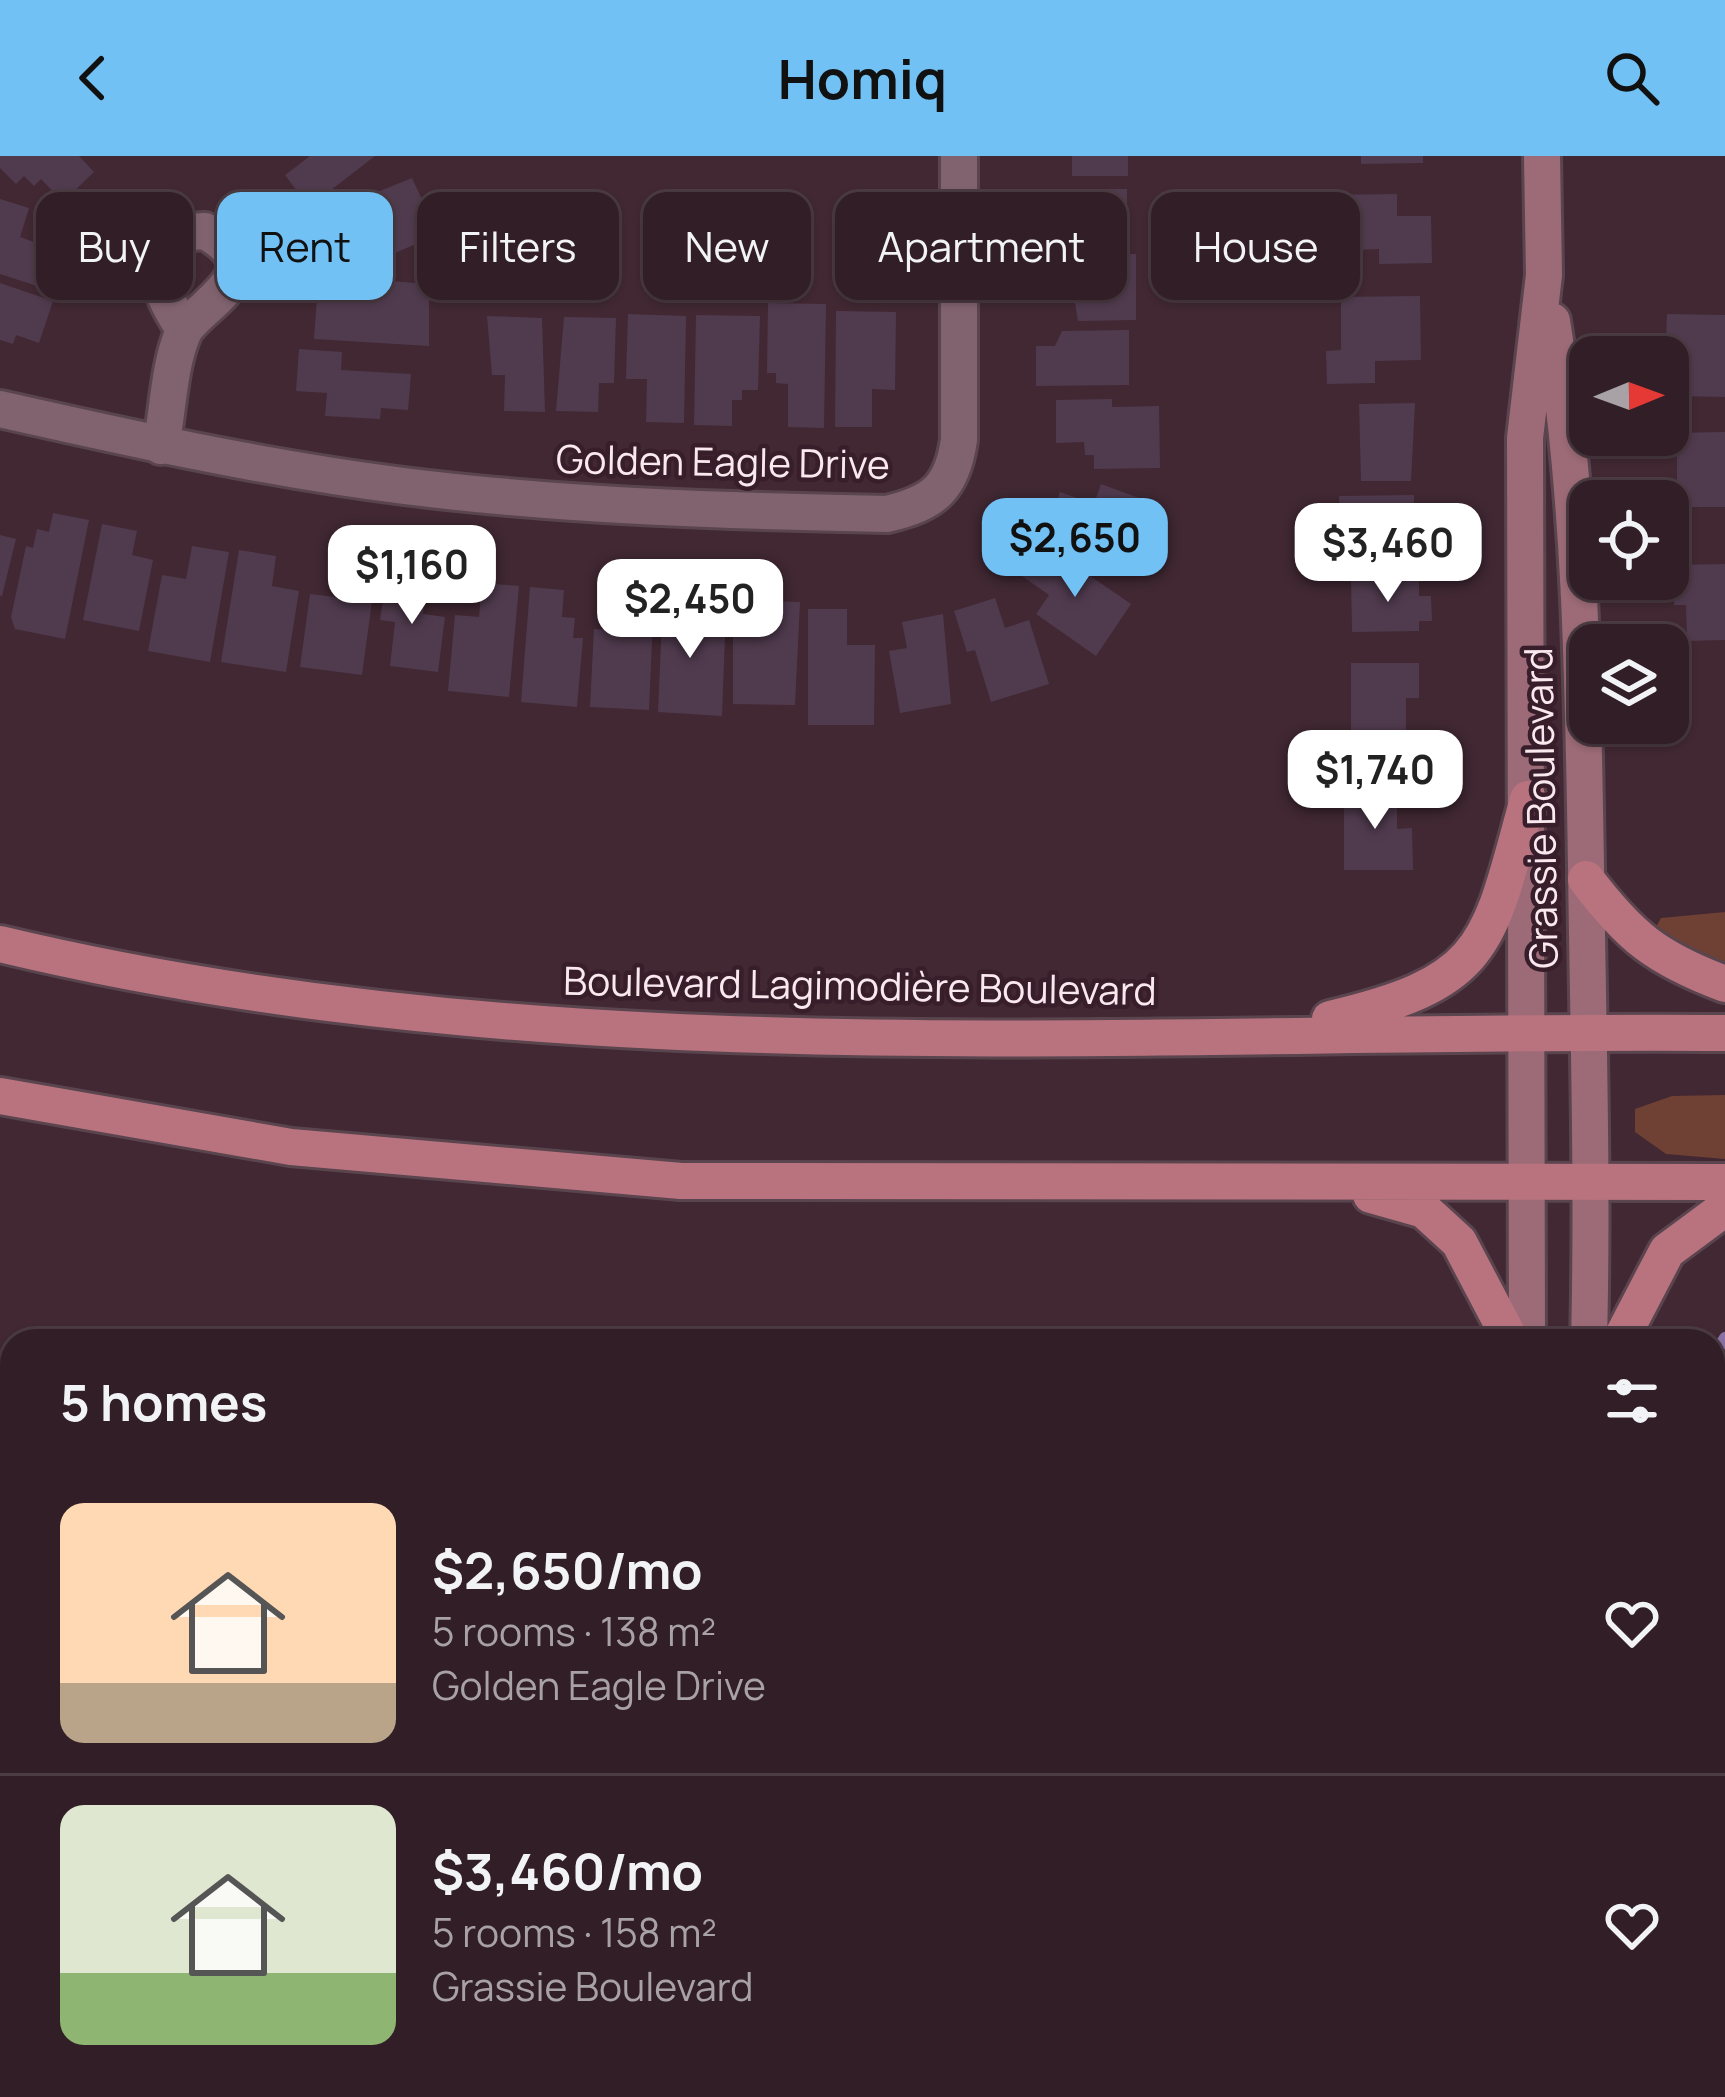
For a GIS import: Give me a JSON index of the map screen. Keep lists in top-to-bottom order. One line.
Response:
{"streets":{"main road":["Boulevard Lagimodière Boulevard"],"street":["Golden Eagle Drive","Grassie Boulevard"]},"crossings":[["Grassie Boulevard","Boulevard Lagimodière Boulevard"]],"north":"right","page":{"header":"Homiq","chip":["Buy","Rent","Filters","New","Apartment","House"],"price":["$2,650","$3,460","$1,160","$2,450","$1,740"],"heading":"5 homes","list":[{"name":"$2,650/mo","note":"5 rooms · 138 m² · Golden Eagle Drive"},{"name":"$3,460/mo","note":"5 rooms · 158 m² · Grassie Boulevard"}]}}
